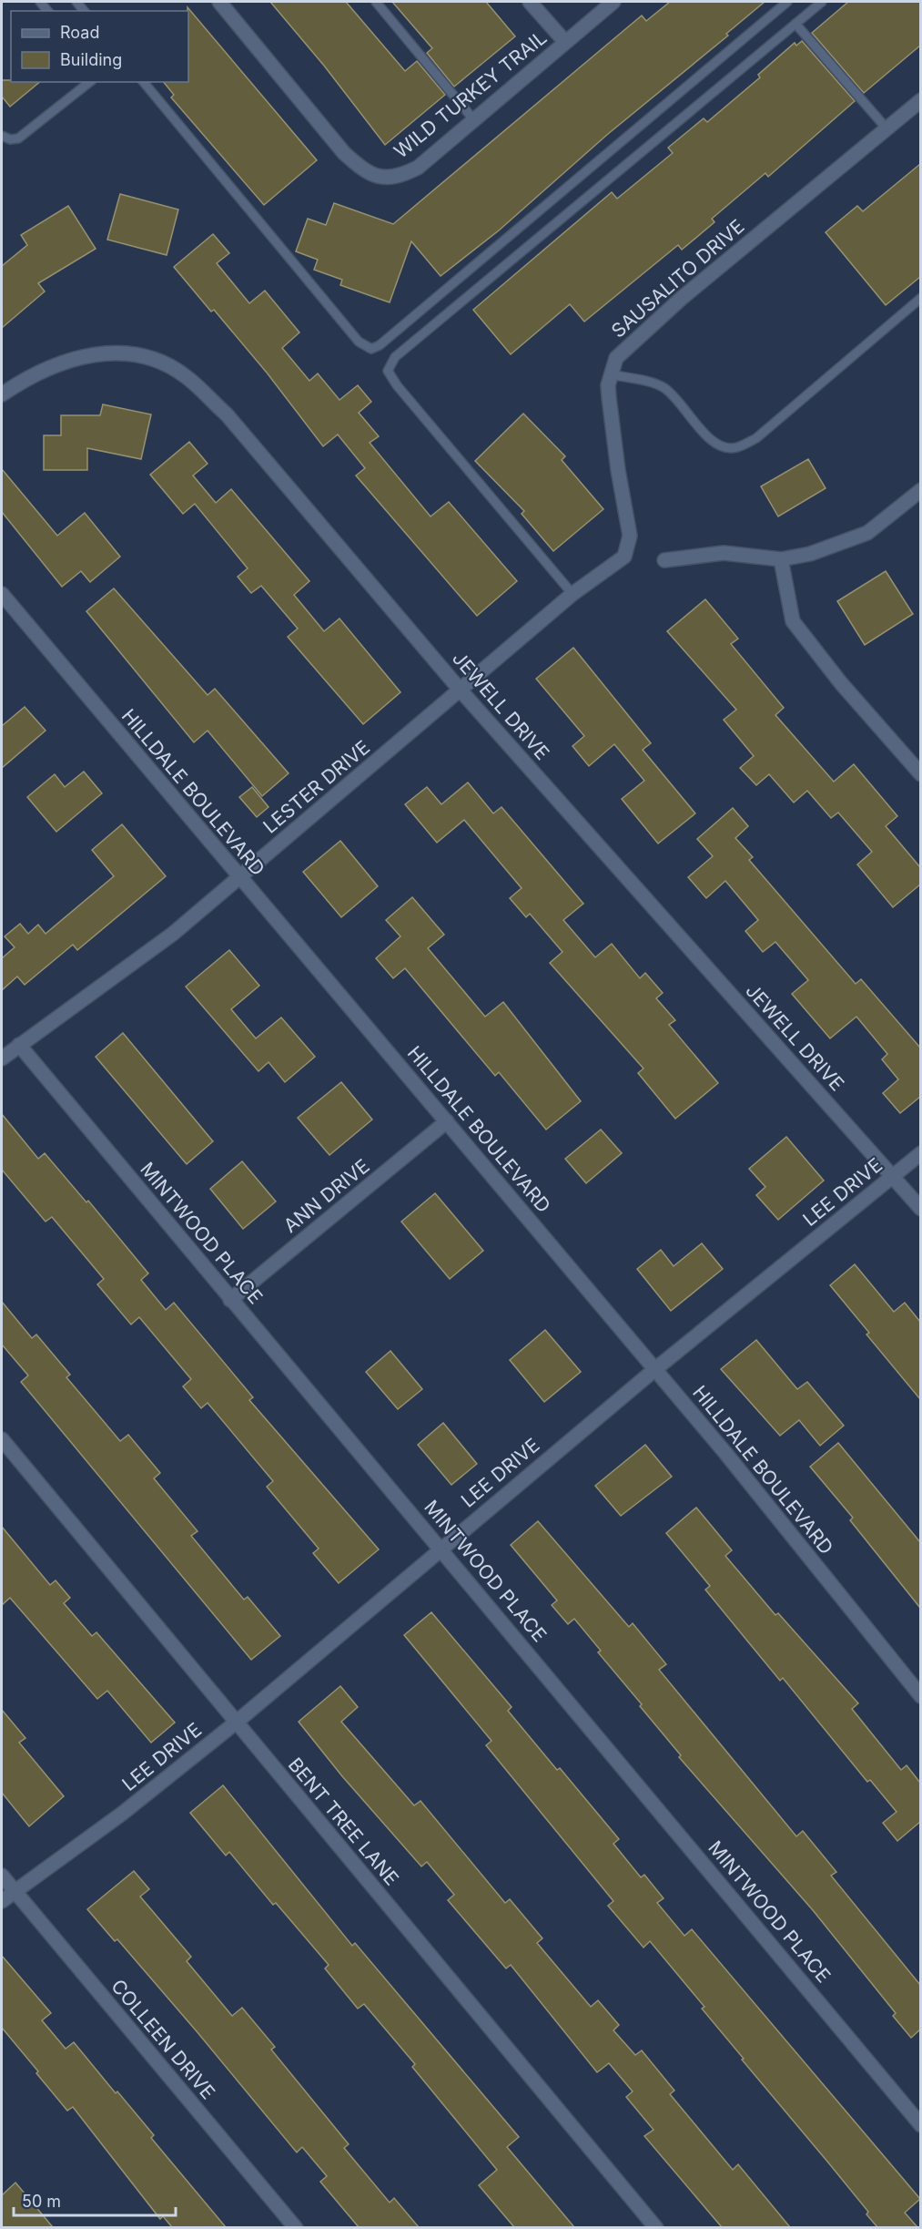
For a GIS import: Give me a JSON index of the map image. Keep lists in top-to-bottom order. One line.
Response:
{"streets":{"street":["WILD TURKEY TRAIL","SAUSALITO DRIVE","JEWELL DRIVE","LESTER DRIVE","HILLDALE BOULEVARD","LEE DRIVE","ANN DRIVE","MINTWOOD PLACE","BENT TREE LANE","COLLEEN DRIVE"]},"crossings":[["SAUSALITO DRIVE","LESTER DRIVE"],["JEWELL DRIVE","LESTER DRIVE"],["JEWELL DRIVE","LEE DRIVE"],["LESTER DRIVE","HILLDALE BOULEVARD"],["LESTER DRIVE","MINTWOOD PLACE"],["HILLDALE BOULEVARD","LEE DRIVE"],["HILLDALE BOULEVARD","ANN DRIVE"],["LEE DRIVE","MINTWOOD PLACE"],["LEE DRIVE","BENT TREE LANE"],["LEE DRIVE","COLLEEN DRIVE"],["ANN DRIVE","MINTWOOD PLACE"]],"legend":["Road","Building"],"scale_bar":"50 m"}
